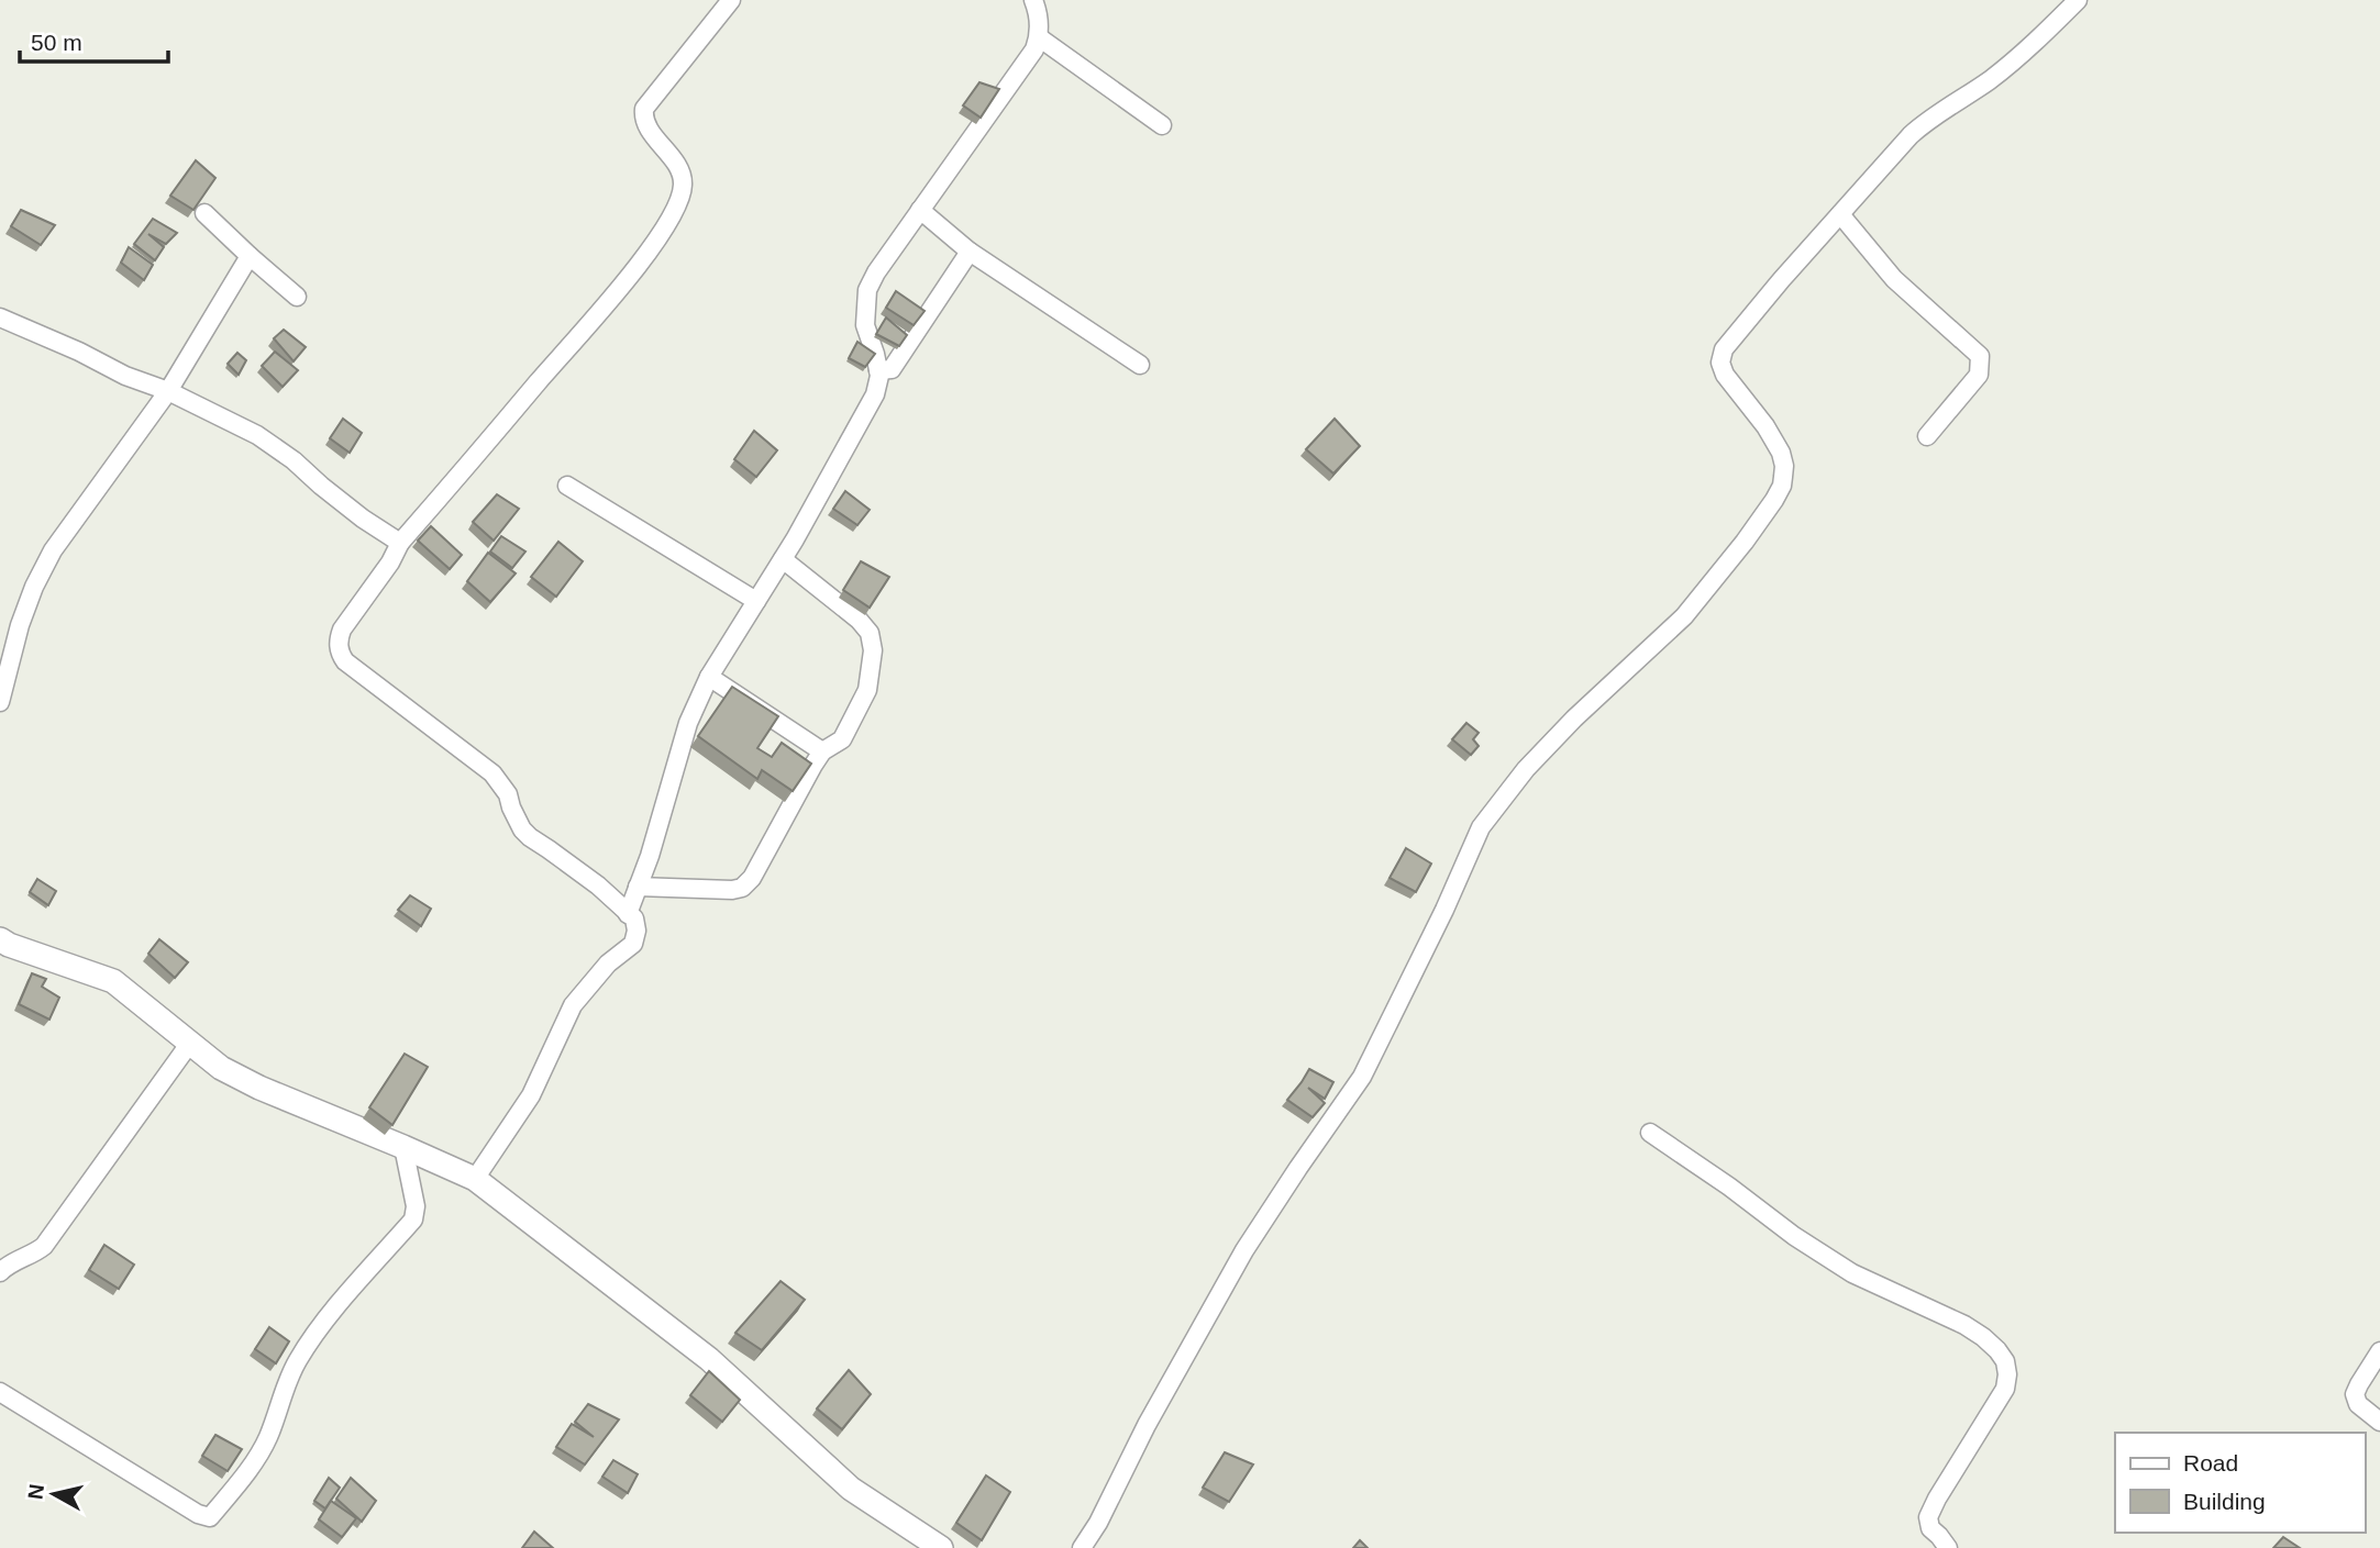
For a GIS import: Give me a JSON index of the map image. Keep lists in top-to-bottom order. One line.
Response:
{"legend":["Road","Building"],"scale_bar":"50 m","north":"left"}
